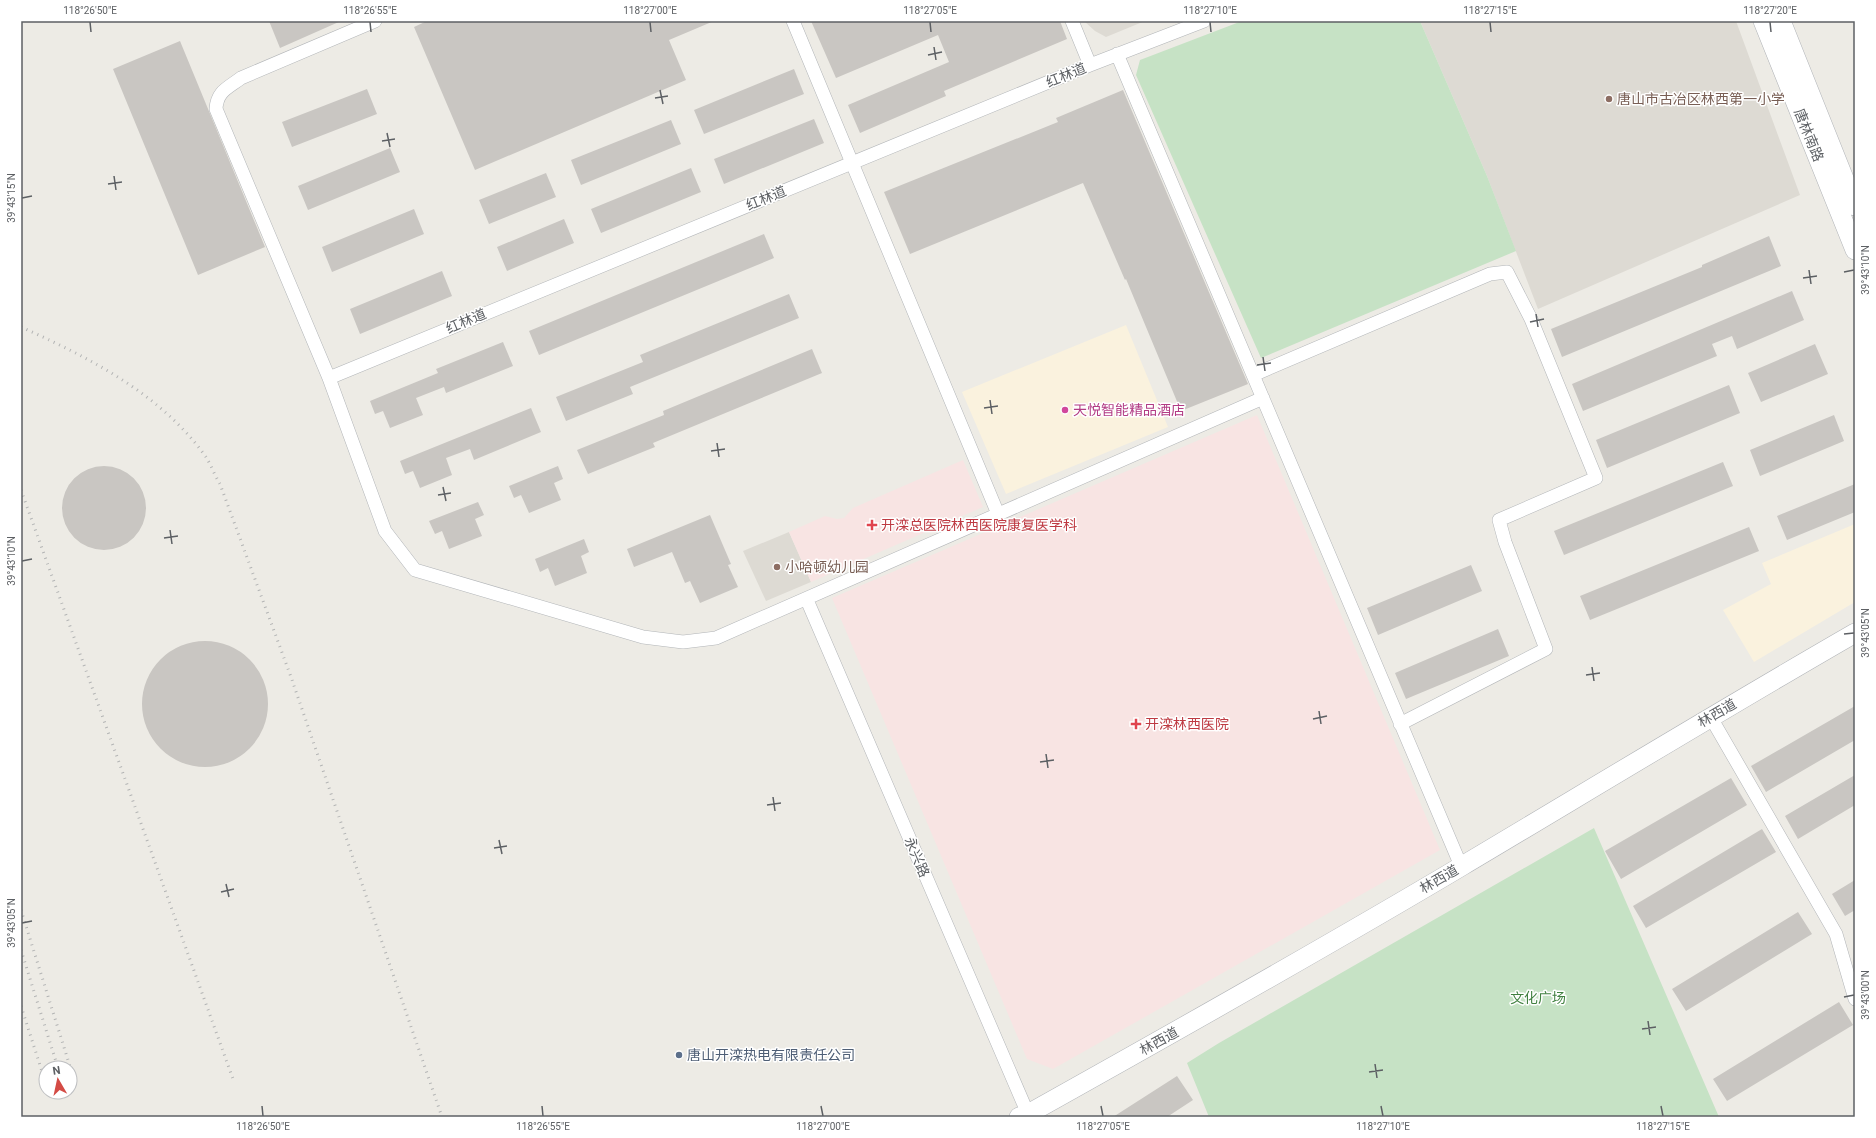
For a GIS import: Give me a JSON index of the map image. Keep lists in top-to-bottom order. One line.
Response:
{"streets":{"main road":["唐林南路","林西道"],"street":["红林道","永兴路"]},"crossings":[["林西道","永兴路"]],"parks":["文化广场"],"places":{"other":["唐山市古冶区林西第一小学","天悦智能精品酒店","小哈顿幼儿园","唐山开滦热电有限责任公司"],"health":["开滦总医院林西医院康复医学科","开滦林西医院"]},"north":"top","coordinates":["118°26'50\"E","118°26'55\"E","118°27'00\"E","118°27'05\"E","118°27'10\"E","118°27'15\"E","118°27'20\"E","39°43'15\"N","39°43'10\"N","39°43'05\"N","39°43'00\"N"]}
